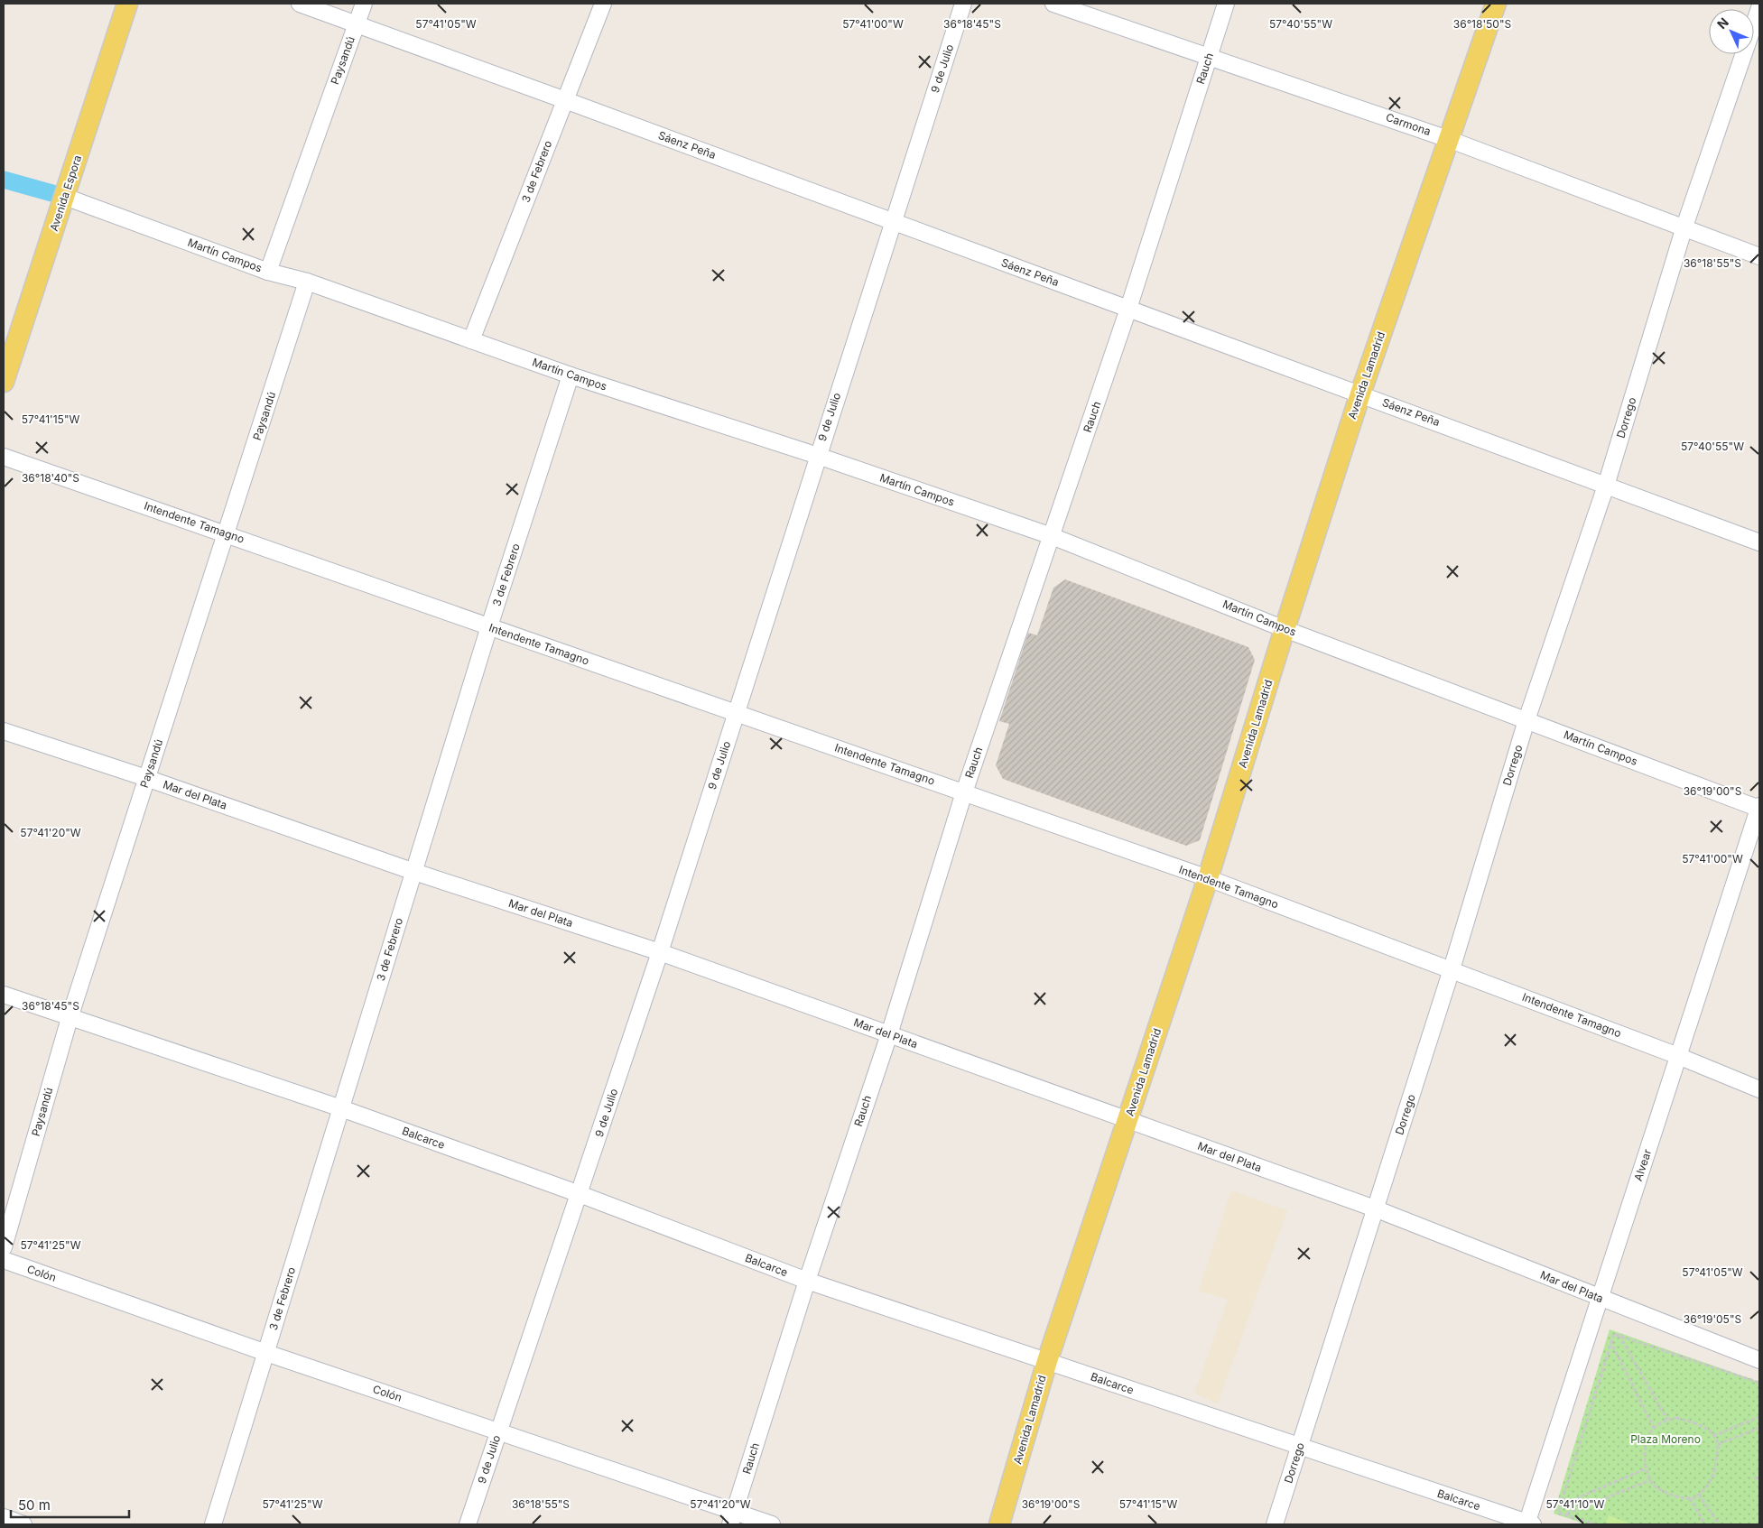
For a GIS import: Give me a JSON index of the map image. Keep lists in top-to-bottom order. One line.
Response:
{"streets":{"main road":["Avenida Espora","Avenida Lamadrid"],"street":["Paysandú","9 de Julio","Rauch","Carmona","Sáenz Peña","3 de Febrero","Martín Campos","Dorrego","Intendente Tamagno","Mar del Plata","Balcarce","Alvear","Colón"]},"crossings":[["Paysandú","Sáenz Peña"],["Paysandú","Martín Campos"],["Paysandú","Intendente Tamagno"],["Paysandú","Mar del Plata"],["Paysandú","Balcarce"],["9 de Julio","Sáenz Peña"],["9 de Julio","Martín Campos"],["9 de Julio","Intendente Tamagno"],["9 de Julio","Mar del Plata"],["9 de Julio","Balcarce"],["9 de Julio","Colón"],["Rauch","Carmona"],["Rauch","Sáenz Peña"],["Rauch","Martín Campos"],["Rauch","Intendente Tamagno"],["Rauch","Mar del Plata"],["Rauch","Balcarce"],["Rauch","Colón"],["Carmona","Avenida Lamadrid"],["Carmona","Dorrego"],["Sáenz Peña","3 de Febrero"],["Sáenz Peña","Avenida Lamadrid"],["Sáenz Peña","Dorrego"],["3 de Febrero","Martín Campos"],["3 de Febrero","Intendente Tamagno"],["3 de Febrero","Mar del Plata"],["3 de Febrero","Balcarce"],["3 de Febrero","Colón"],["Avenida Espora","Martín Campos"],["Martín Campos","Avenida Lamadrid"],["Martín Campos","Dorrego"],["Martín Campos","Alvear"],["Avenida Lamadrid","Intendente Tamagno"],["Avenida Lamadrid","Mar del Plata"],["Avenida Lamadrid","Balcarce"],["Dorrego","Intendente Tamagno"],["Dorrego","Mar del Plata"],["Dorrego","Balcarce"],["Intendente Tamagno","Alvear"],["Mar del Plata","Alvear"],["Balcarce","Alvear"]],"parks":["Plaza Moreno"],"scale_bar":"50 m","north":"top left","coordinates":["57°41'05\"W","57°41'00\"W","57°40'55\"W","36°18'45\"S","36°18'50\"S","36°18'55\"S","57°41'15\"W","36°18'40\"S","36°19'00\"S","57°41'20\"W","57°41'25\"W","36°19'05\"S","57°41'10\"W"]}
